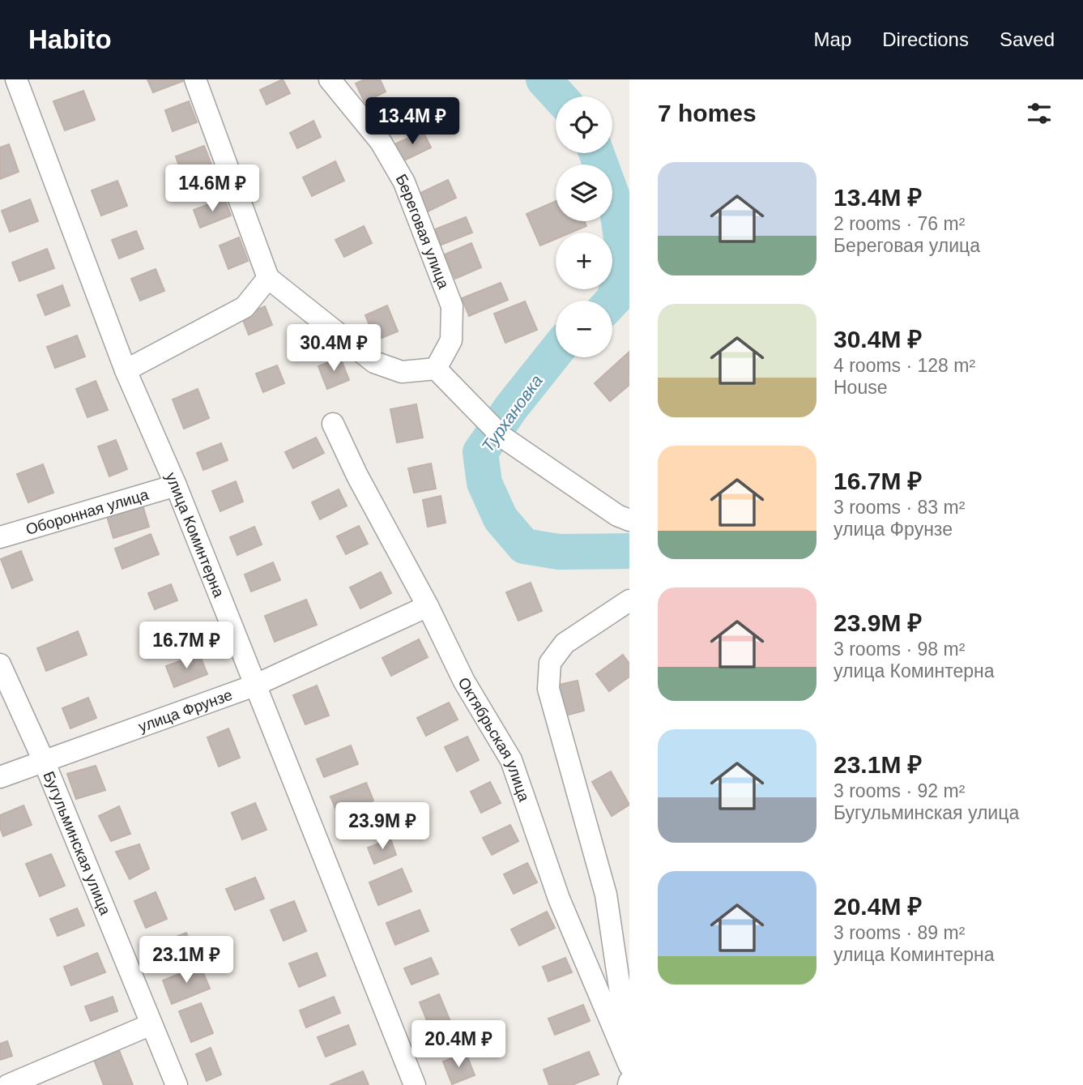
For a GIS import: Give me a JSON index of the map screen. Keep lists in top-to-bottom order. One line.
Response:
{"streets":{"street":["Береговая улица","Оборонная улица","улица Коминтерна","улица Фрунзе","Октябрьская улица","Бугульминская улица"]},"crossings":[["Оборонная улица","улица Коминтерна"],["улица Коминтерна","улица Фрунзе"],["улица Фрунзе","Октябрьская улица"],["улица Фрунзе","Бугульминская улица"]],"water":["Турхановка"],"page":{"header":"Habito","nav":["Map","Directions","Saved"],"heading":"7 homes","map_buttons":["+","−"],"price":["13.4M ₽","14.6M ₽","30.4M ₽","16.7M ₽","23.9M ₽","23.1M ₽","20.4M ₽"],"list":[{"name":"13.4M ₽","note":"2 rooms · 76 m² · Береговая улица"},{"name":"30.4M ₽","note":"4 rooms · 128 m² · House"},{"name":"16.7M ₽","note":"3 rooms · 83 m² · улица Фрунзе"},{"name":"23.9M ₽","note":"3 rooms · 98 m² · улица Коминтерна"},{"name":"23.1M ₽","note":"3 rooms · 92 m² · Бугульминская улица"},{"name":"20.4M ₽","note":"3 rooms · 89 m² · улица Коминтерна"}]}}
